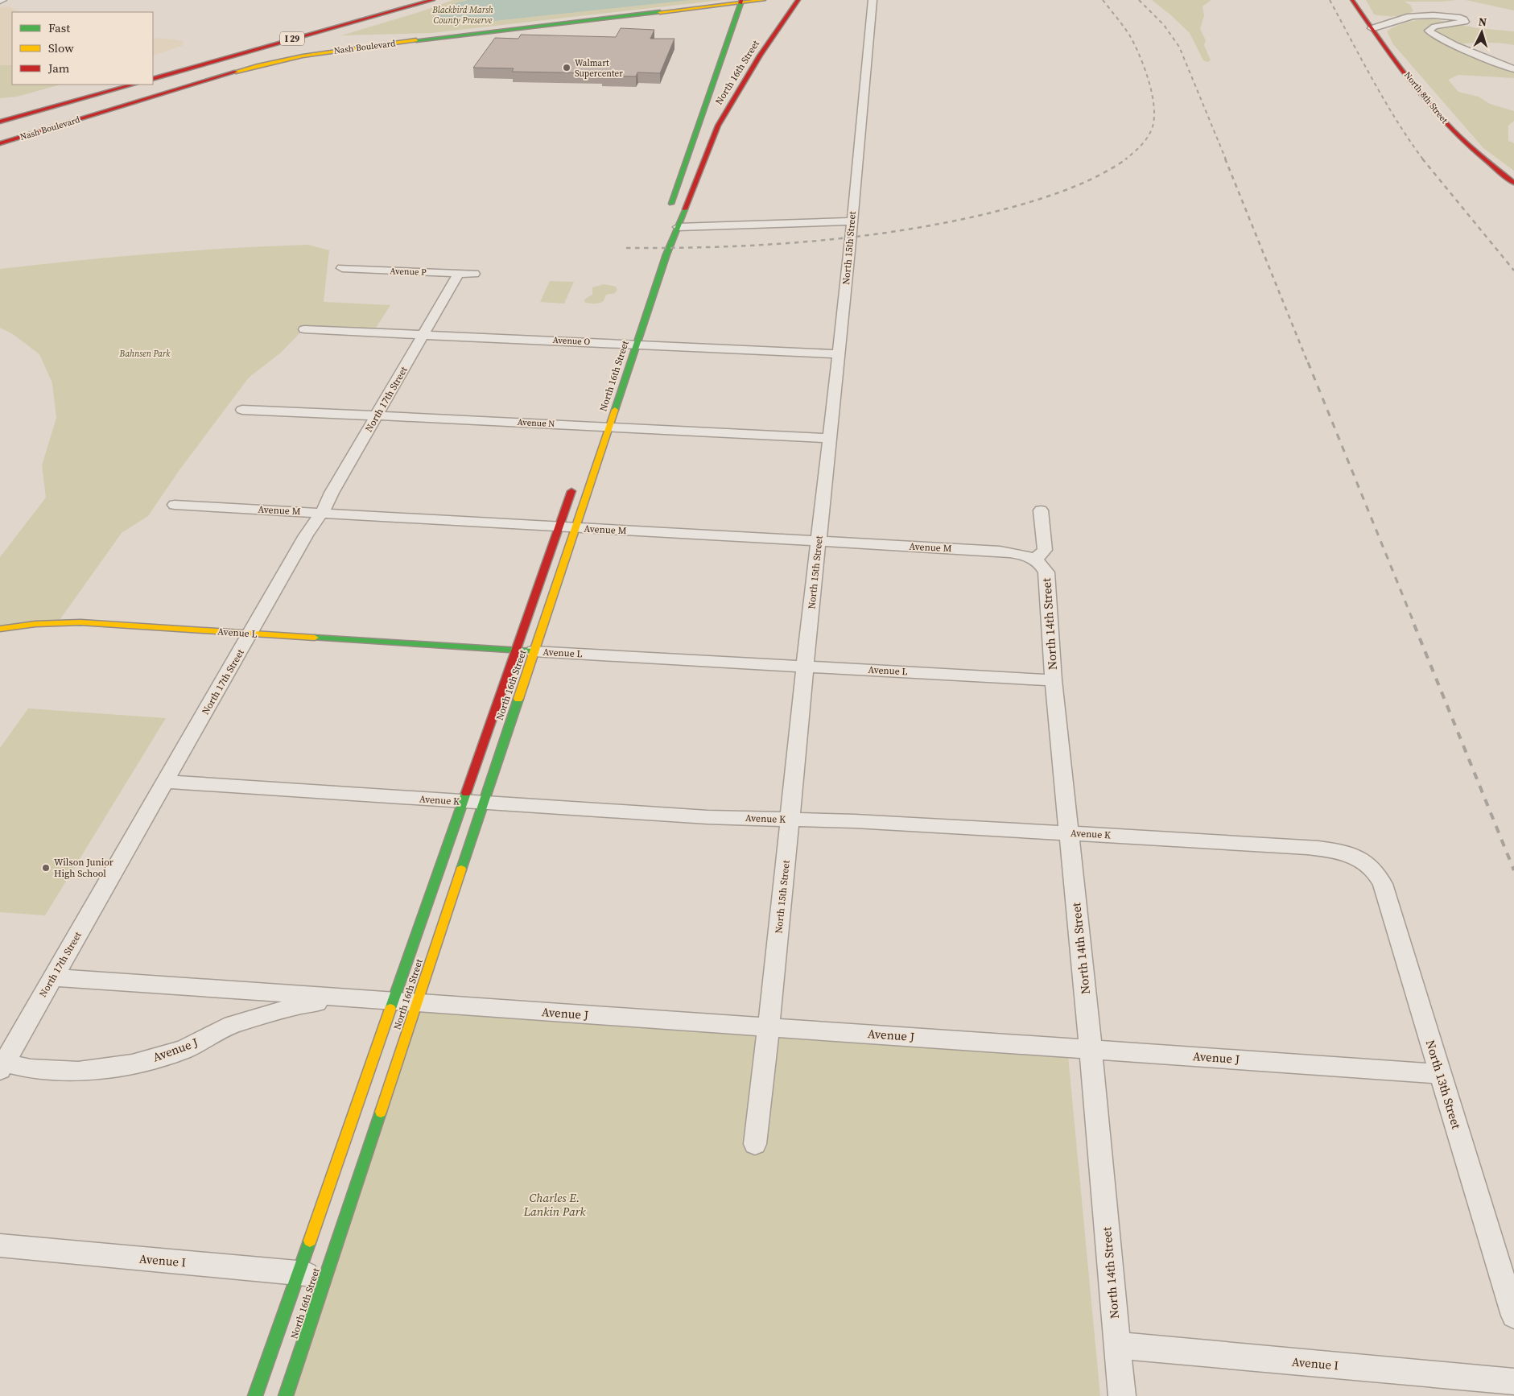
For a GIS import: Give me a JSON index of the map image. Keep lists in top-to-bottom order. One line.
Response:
{"streets":{"main road":["I 29","Nash Boulevard","North 16th Street","North 8th Street","Avenue L"],"street":["North 15th Street","Avenue P","Avenue O","North 17th Street","Avenue N","Avenue M","North 14th Street","Avenue K","Avenue J","North 13th Street","Avenue I"]},"crossings":[["Nash Boulevard","North 16th Street"],["North 16th Street","Avenue O"],["North 16th Street","Avenue N"],["North 16th Street","Avenue M"],["North 16th Street","Avenue L"],["North 16th Street","Avenue K"],["North 16th Street","Avenue J"],["North 16th Street","Avenue I"],["North 15th Street","Avenue O"],["North 15th Street","Avenue N"],["North 15th Street","Avenue M"],["North 15th Street","Avenue L"],["North 15th Street","Avenue K"],["North 15th Street","Avenue J"],["Avenue P","North 17th Street"],["Avenue O","North 17th Street"],["North 17th Street","Avenue N"],["North 17th Street","Avenue M"],["North 17th Street","Avenue L"],["North 17th Street","Avenue K"],["North 17th Street","Avenue J"],["Avenue M","North 14th Street"],["North 14th Street","Avenue L"],["North 14th Street","Avenue K"],["North 14th Street","Avenue J"],["North 14th Street","Avenue I"],["Avenue K","North 13th Street"],["Avenue J","North 13th Street"]],"parks":["Blackbird Marsh County Preserve","Bahnsen Park","Charles E. Lankin Park"],"places":["Walmart Supercenter","Wilson Junior High School"],"legend":["Fast","Slow","Jam"],"north":"top"}
